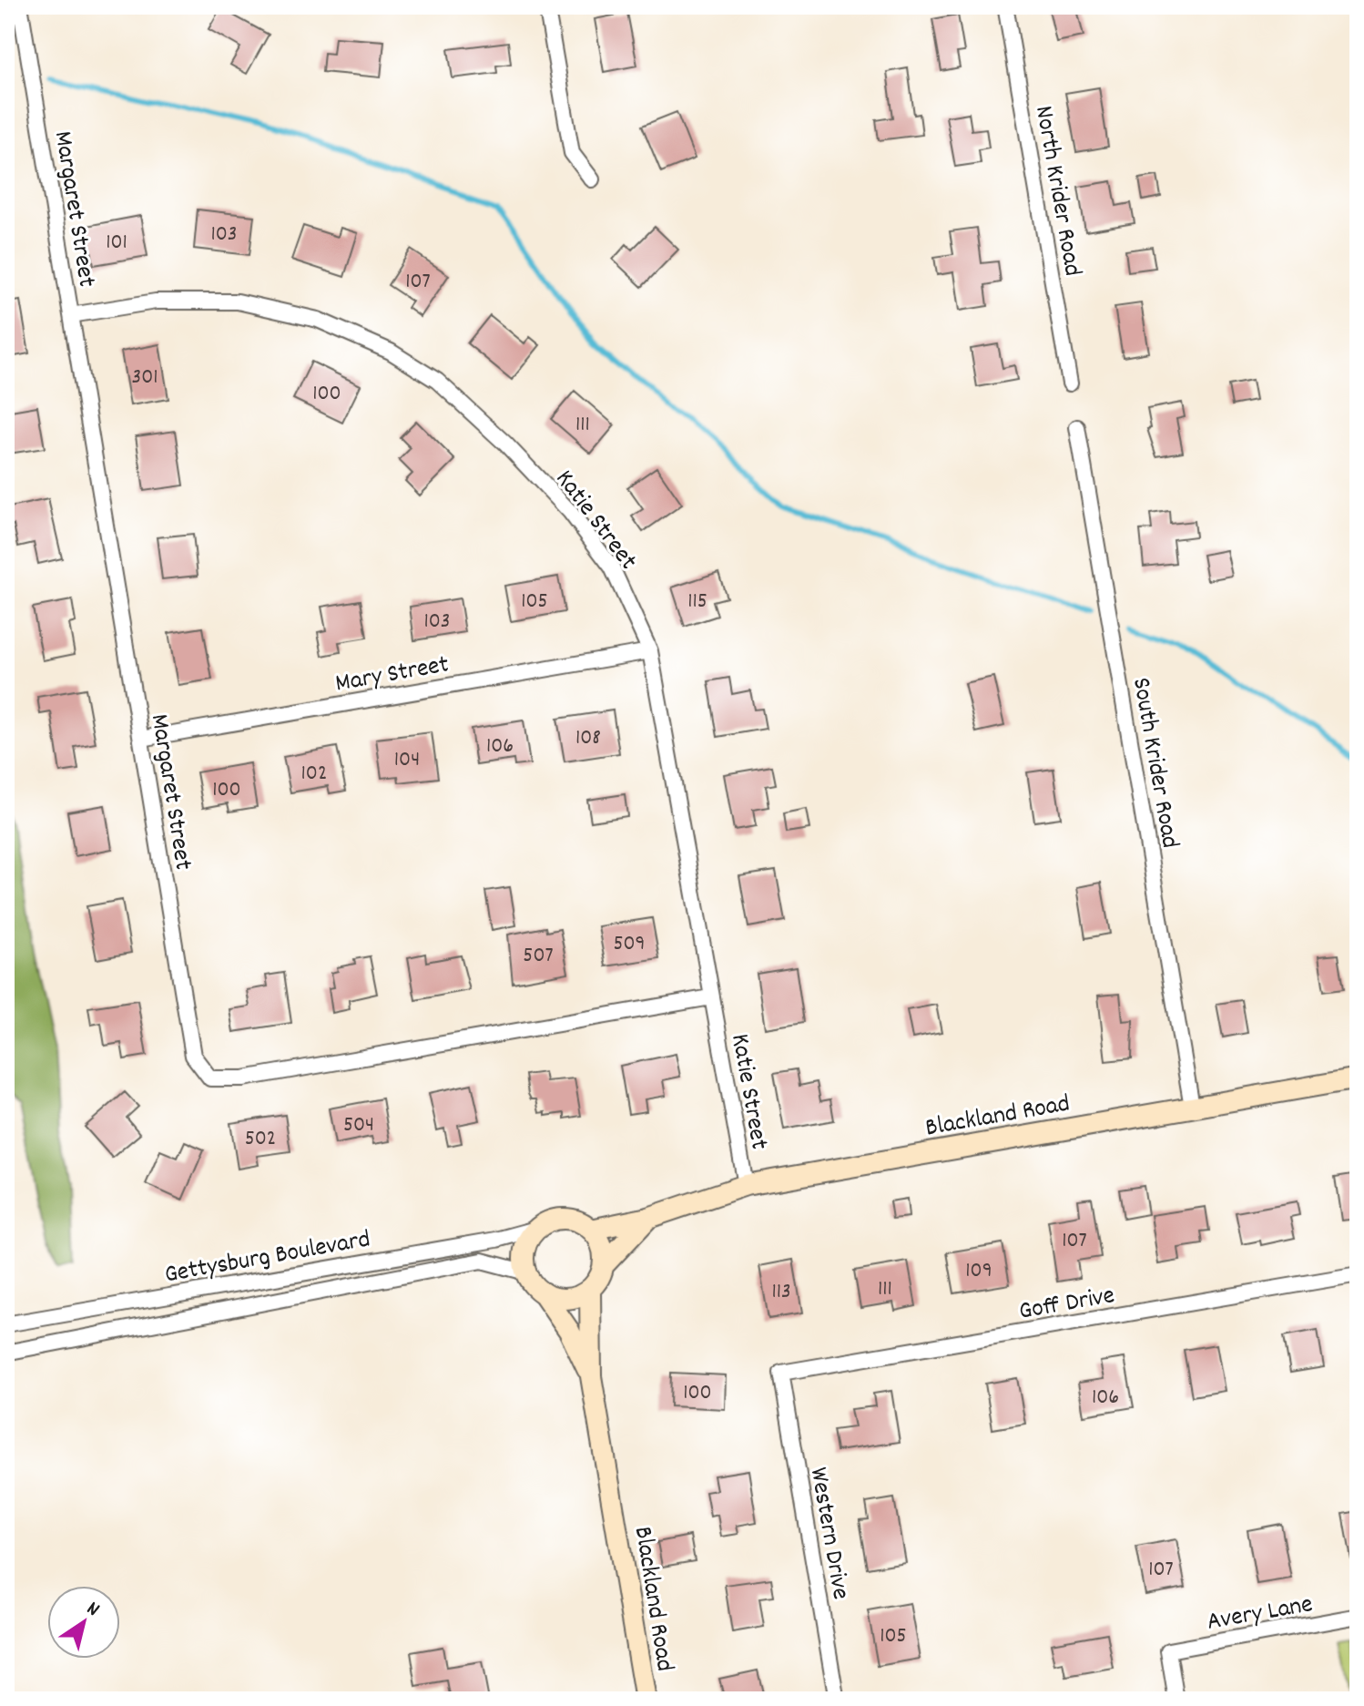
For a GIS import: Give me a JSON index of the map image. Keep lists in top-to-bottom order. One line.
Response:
{"streets":{"street":["North Krider Road","Margaret Street","Katie Street","Mary Street","South Krider Road","Blackland Road","Gettysburg Boulevard","Goff Drive","Western Drive","Avery Lane"]},"crossings":[["Margaret Street","Katie Street"],["Margaret Street","Mary Street"],["Katie Street","Mary Street"],["Katie Street","Blackland Road"],["South Krider Road","Blackland Road"],["Blackland Road","Gettysburg Boulevard"],["Goff Drive","Western Drive"]],"house_numbers":["103","101","107","301","100","111","105","115","103","108","106","104","102","100","509","507","504","502","107","109","111","113","100","106","107","105"],"north":"top right"}
